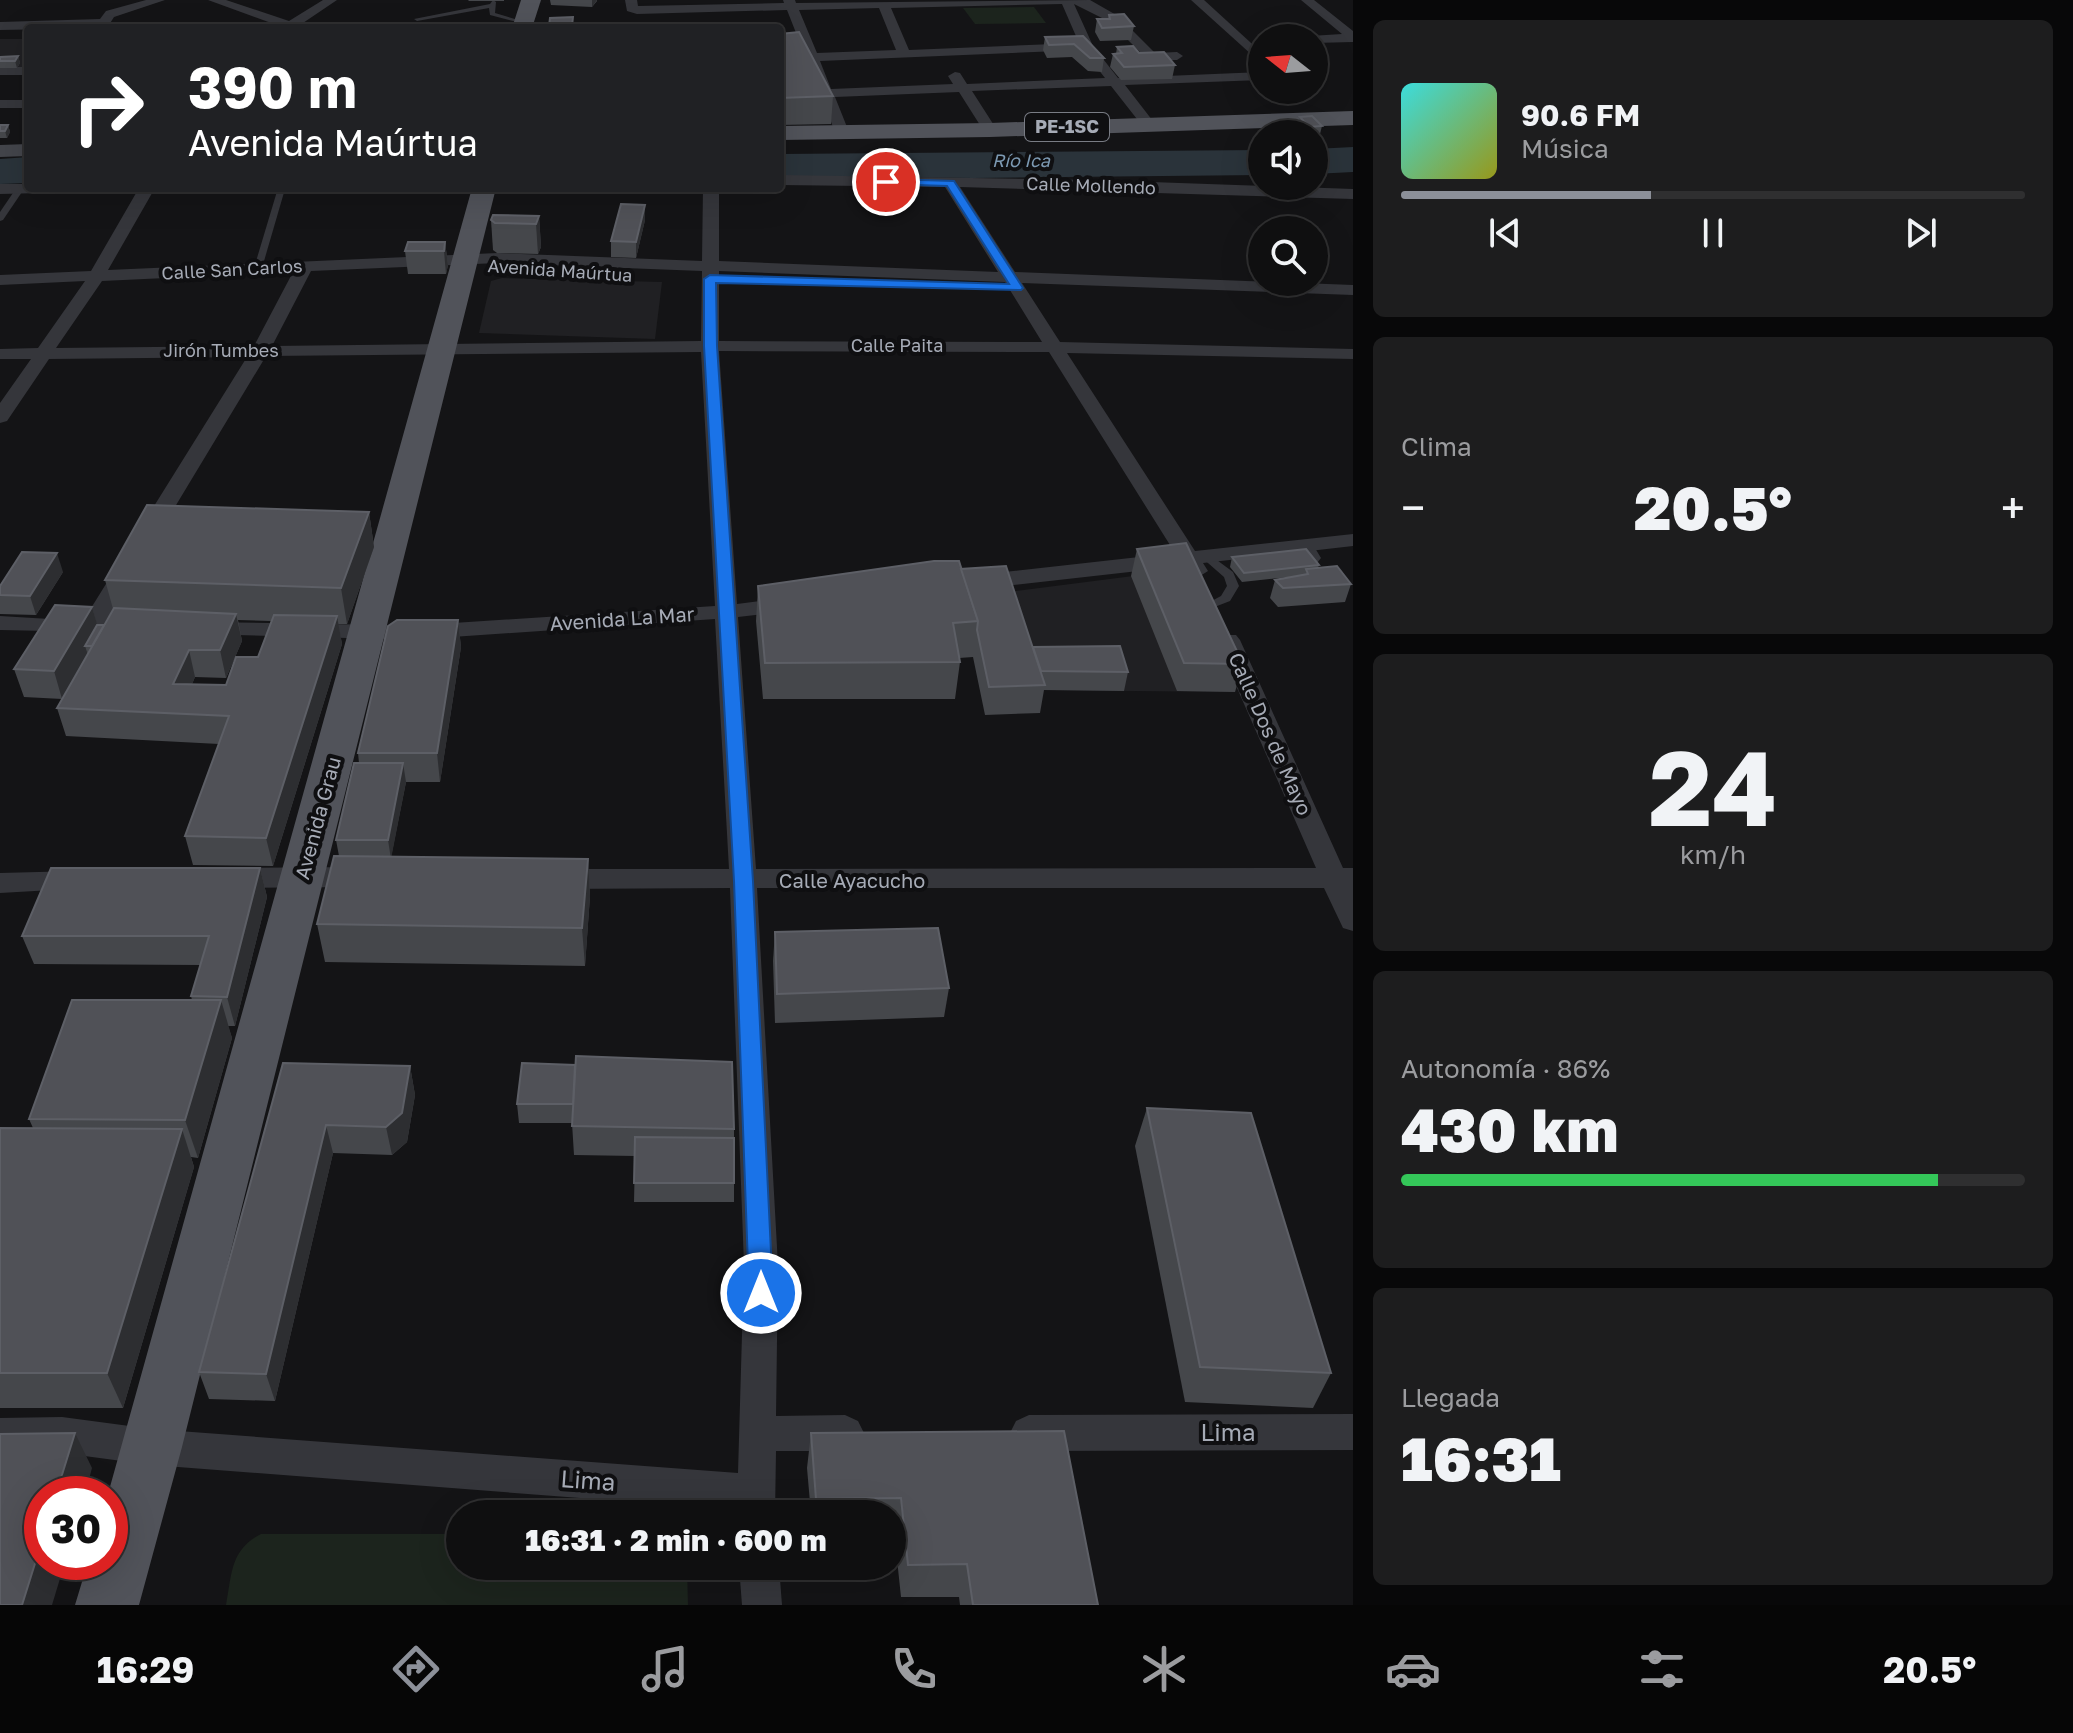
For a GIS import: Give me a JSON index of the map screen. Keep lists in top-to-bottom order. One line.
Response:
{"streets":{"main road":["PE-1SC","Avenida Grau"],"street":["Calle Mollendo","Calle San Carlos","Avenida Maúrtua","Calle Paita","Jirón Tumbes","Avenida La Mar","Calle Dos de Mayo","Calle Ayacucho","Lima"]},"crossings":[["Calle Mollendo","Calle Dos de Mayo"],["Calle San Carlos","Avenida Maúrtua"],["Calle San Carlos","Avenida Grau"],["Avenida Maúrtua","Calle Dos de Mayo"],["Avenida Maúrtua","Avenida Grau"],["Avenida Maúrtua","Lima"],["Calle Paita","Jirón Tumbes"],["Calle Paita","Calle Dos de Mayo"],["Calle Paita","Avenida Grau"],["Calle Paita","Lima"],["Jirón Tumbes","Avenida Grau"],["Avenida La Mar","Avenida Grau"],["Avenida La Mar","Lima"],["Calle Dos de Mayo","Calle Ayacucho"],["Avenida Grau","Lima"],["Calle Ayacucho","Lima"]],"water":["Río Ica"],"north":"left","page":{"turn":["390 m","Avenida Maúrtua"],"song":["90.6 FM","Música"],"tile":["Clima",["24","km/h"],["Autonomía · 86%","430 km"],["Llegada","16:31"]],"heat":["−","20.5°","+"],"limit":"30","trip":"16:31 · 2 min · 600 m","tabs":["16:29","20.5°"]}}
